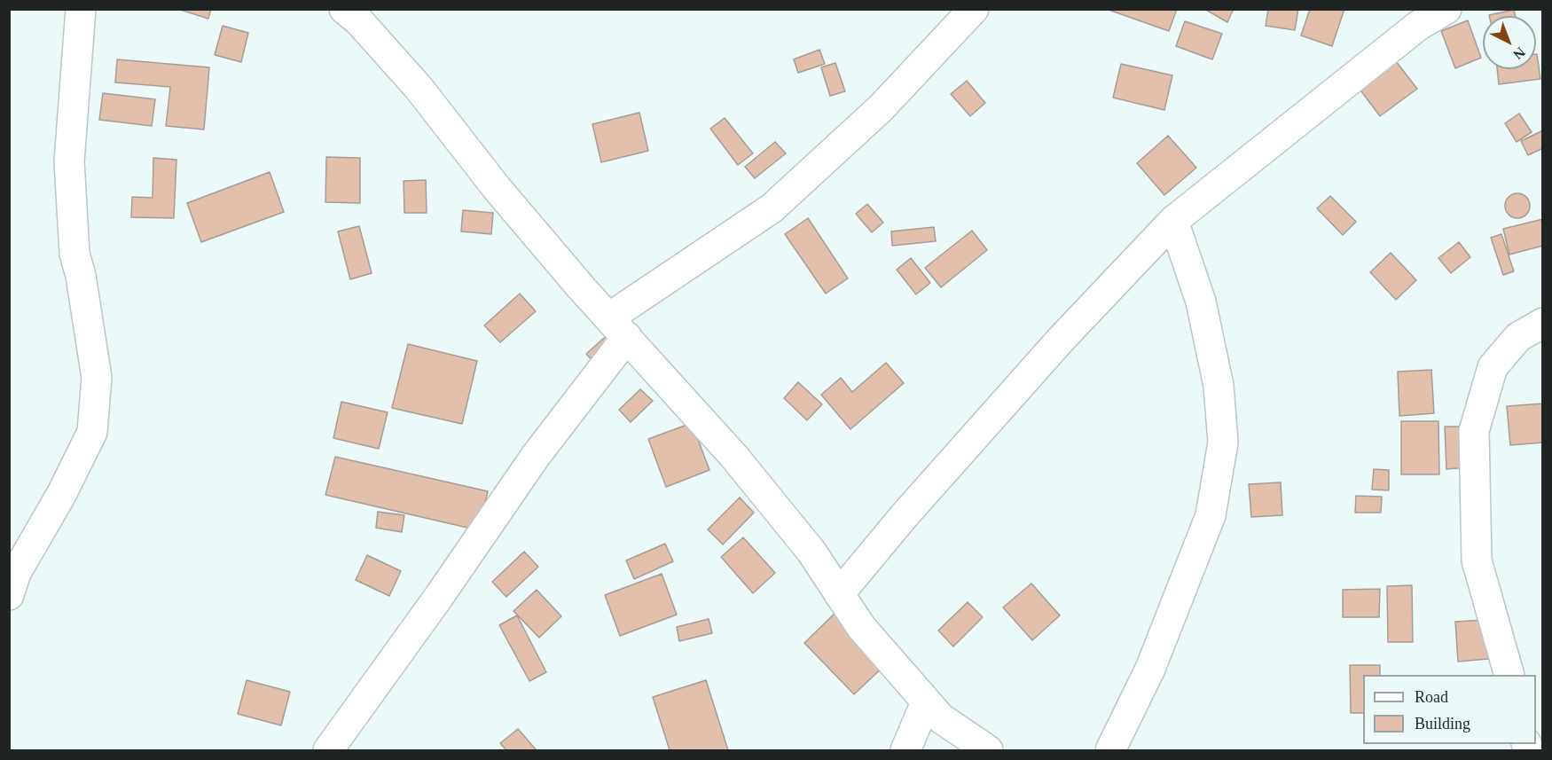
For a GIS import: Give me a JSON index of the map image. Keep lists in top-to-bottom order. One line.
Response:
{"legend":["Road","Building"],"north":"bottom right"}
